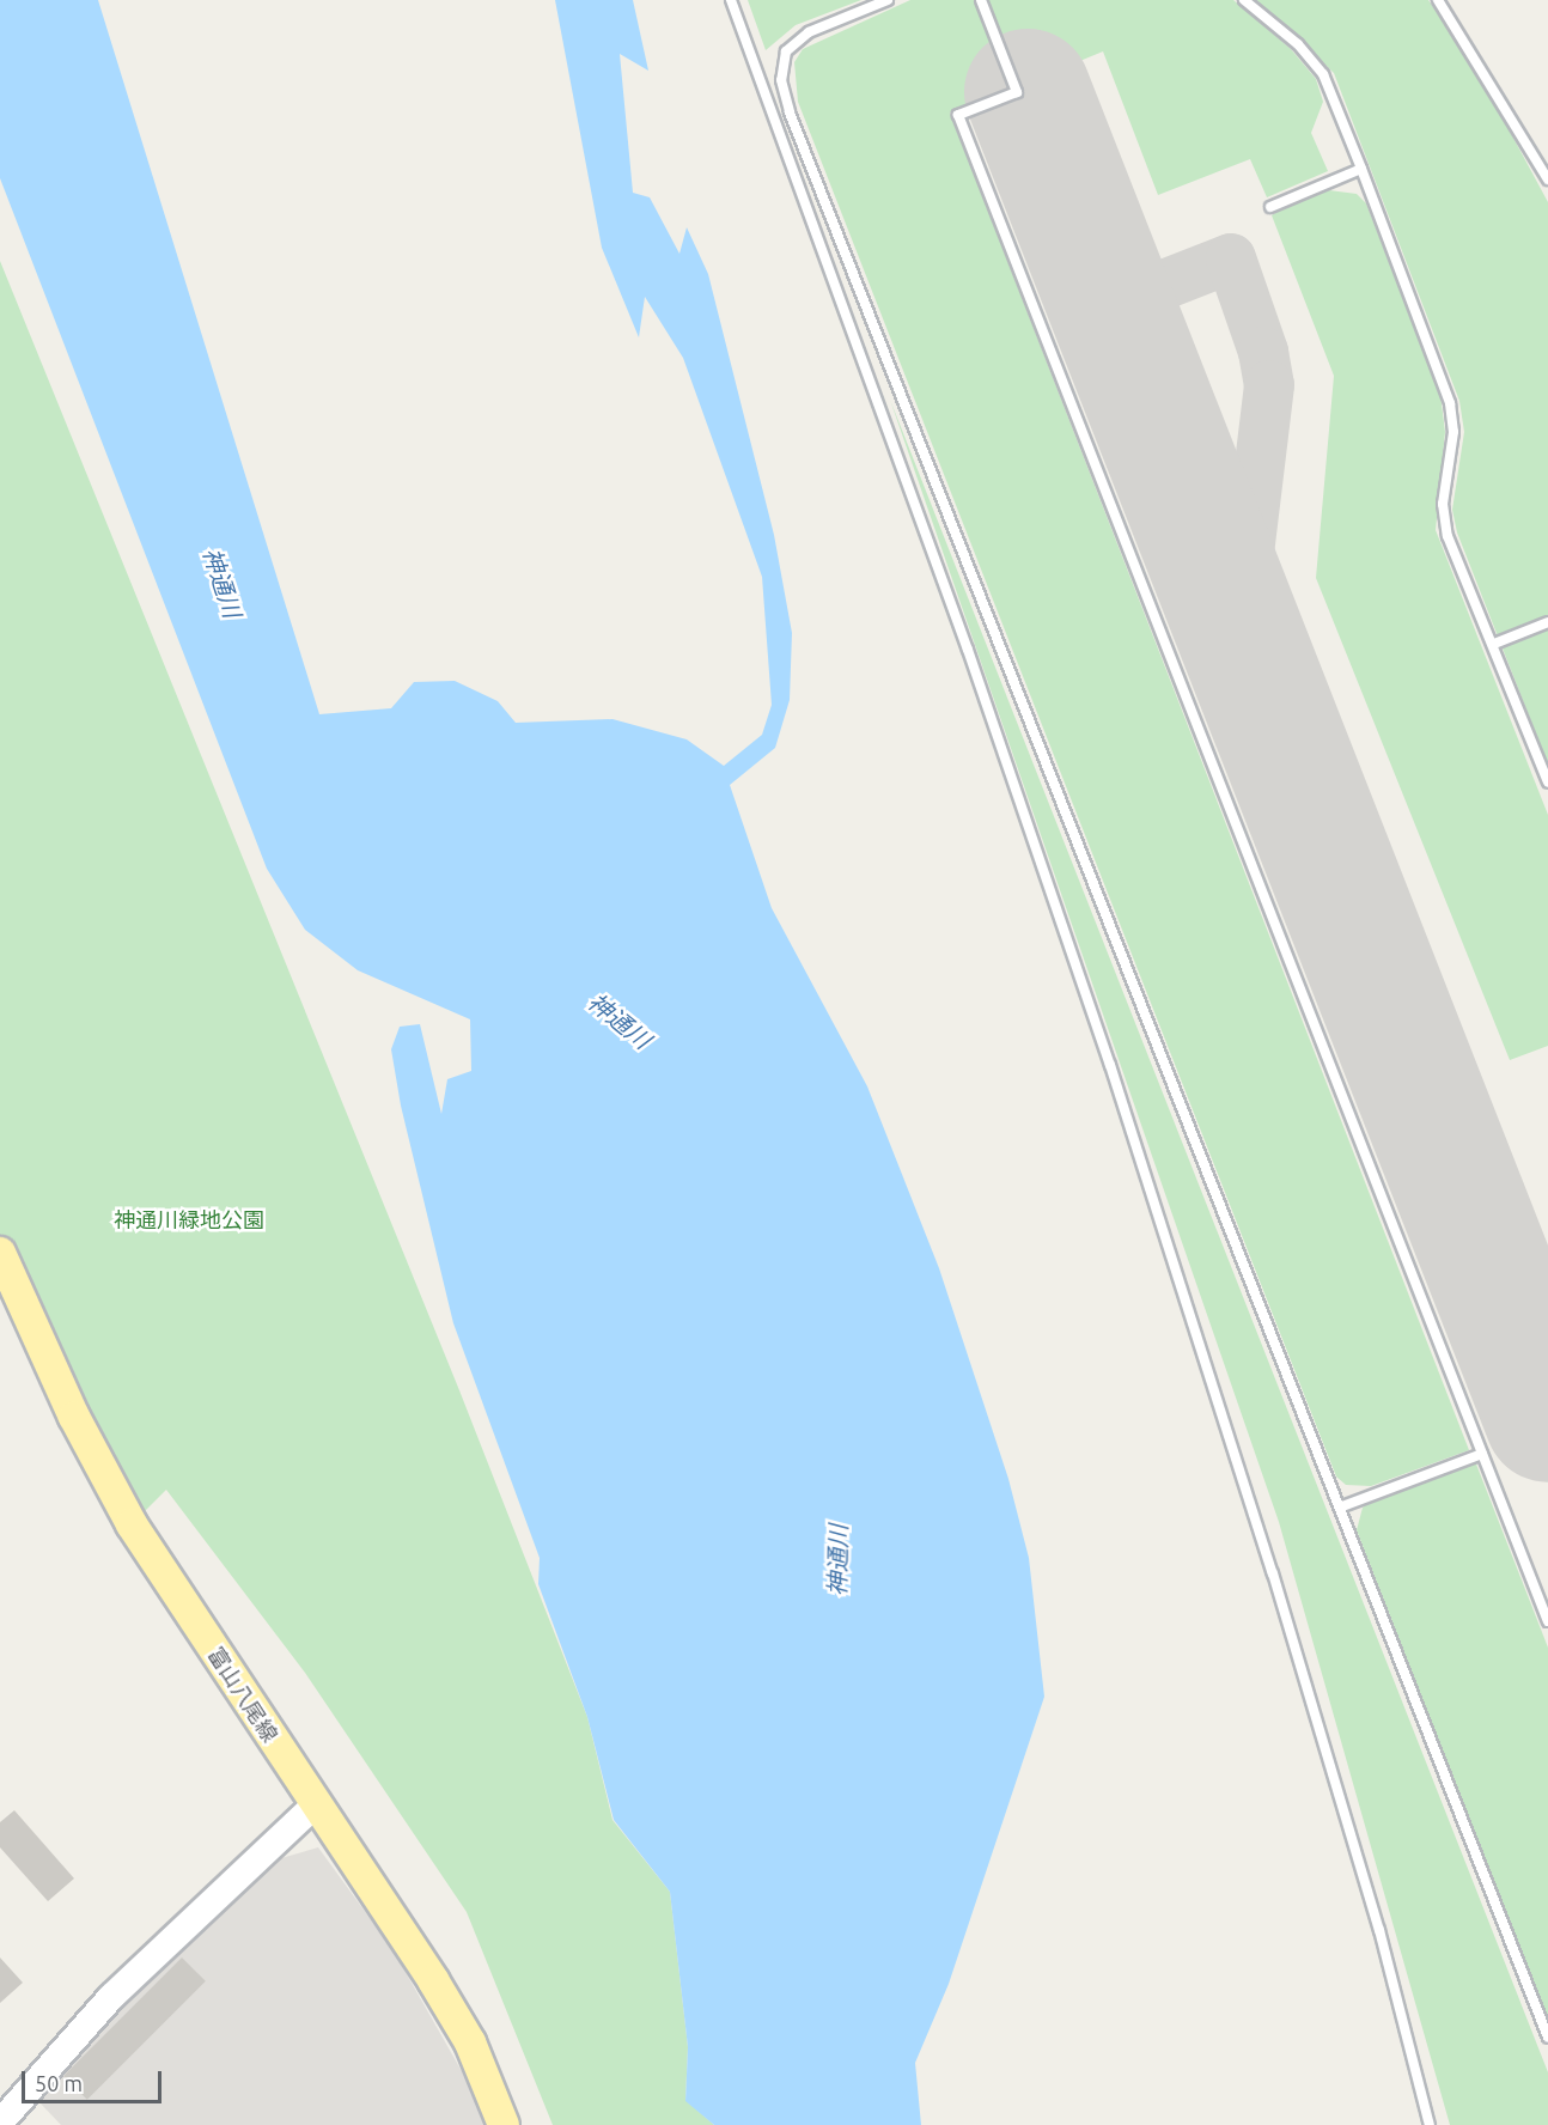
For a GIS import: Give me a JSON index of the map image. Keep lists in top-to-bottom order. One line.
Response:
{"streets":{"main road":["富山八尾線"]},"water":["神通川"],"parks":["神通川緑地公園"],"scale_bar":"50 m"}
